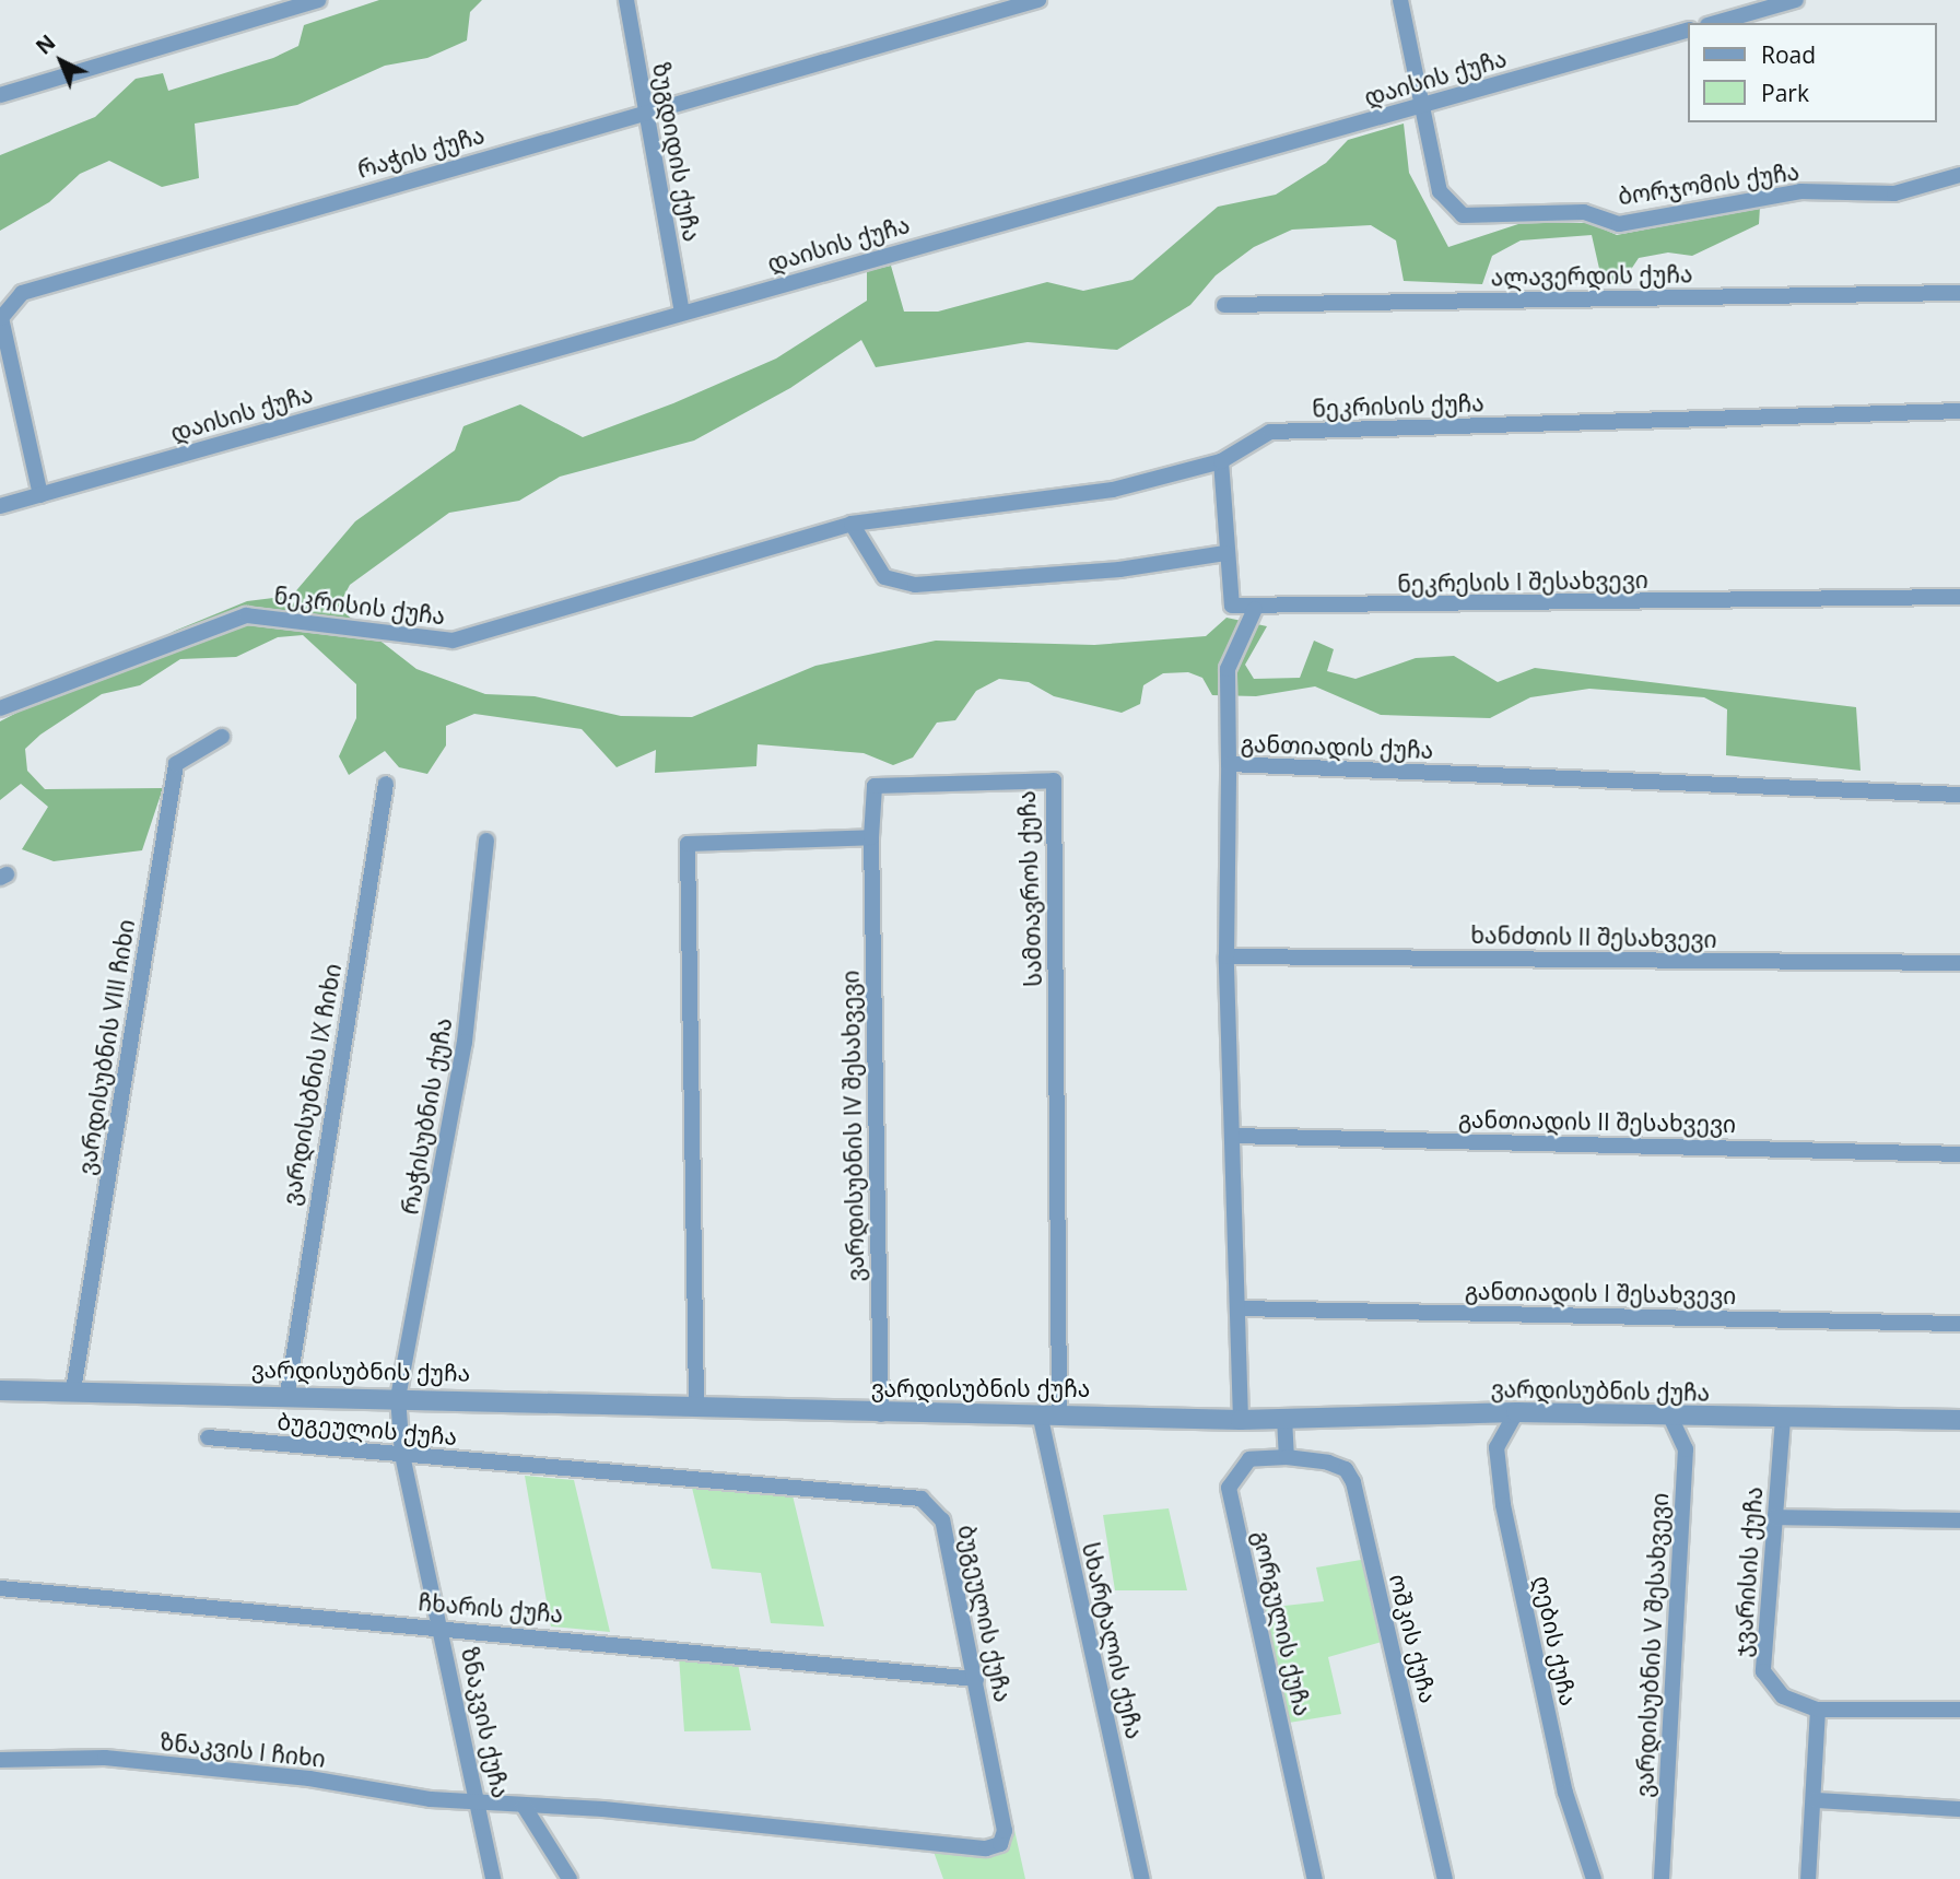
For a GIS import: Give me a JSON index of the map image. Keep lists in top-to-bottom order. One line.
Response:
{"streets":{"street":["დაისის ქუჩა","რაჭის ქუჩა","ზუგდიდის ქუჩა","ბორჯომის ქუჩა","ალავერდის ქუჩა","ნეკრისის ქუჩა","ნეკრესის I შესახვევი","განთიადის ქუჩა","სამთავროს ქუჩა","ხანძთის II შესახვევი","ვარდისუბნის VIII ჩიხი","ვარდისუბნის IX ჩიხი","რაჭისუბნის ქუჩა","განთიადის II შესახვევი","ვარდისუბნის IV შესახვევი","განთიადის I შესახვევი","ვარდისუბნის ქუჩა","ბუგეულის ქუჩა","ჯვარისის ქუჩა","ჩხარის ქუჩა","გორგულის ქუჩა","ოშკის ქუჩა","სხარტალის ქუჩა","ღების ქუჩა","ვარდისუბნის V შესახვევი","ზნაკვის ქუჩა","ზნაკვის I ჩიხი"]},"crossings":[["დაისის ქუჩა","რაჭის ქუჩა"],["დაისის ქუჩა","ზუგდიდის ქუჩა"],["დაისის ქუჩა","ბორჯომის ქუჩა"],["რაჭის ქუჩა","ზუგდიდის ქუჩა"],["განთიადის ქუჩა","ხანძთის II შესახვევი"],["განთიადის ქუჩა","განთიადის II შესახვევი"],["განთიადის ქუჩა","განთიადის I შესახვევი"],["განთიადის ქუჩა","ვარდისუბნის ქუჩა"],["სამთავროს ქუჩა","ვარდისუბნის IV შესახვევი"],["სამთავროს ქუჩა","ვარდისუბნის ქუჩა"],["სამთავროს ქუჩა","სხარტალის ქუჩა"],["ვარდისუბნის VIII ჩიხი","ვარდისუბნის ქუჩა"],["ვარდისუბნის IX ჩიხი","ვარდისუბნის ქუჩა"],["რაჭისუბნის ქუჩა","ვარდისუბნის ქუჩა"],["რაჭისუბნის ქუჩა","ზნაკვის ქუჩა"],["ვარდისუბნის IV შესახვევი","ვარდისუბნის ქუჩა"],["ვარდისუბნის ქუჩა","ჯვარისის ქუჩა"],["ვარდისუბნის ქუჩა","სხარტალის ქუჩა"],["ვარდისუბნის ქუჩა","ღების ქუჩა"],["ვარდისუბნის ქუჩა","ვარდისუბნის V შესახვევი"],["ვარდისუბნის ქუჩა","ზნაკვის ქუჩა"],["ბუგეულის ქუჩა","ჩხარის ქუჩა"],["ბუგეულის ქუჩა","ზნაკვის ქუჩა"],["ბუგეულის ქუჩა","ზნაკვის I ჩიხი"],["ჩხარის ქუჩა","ზნაკვის ქუჩა"],["გორგულის ქუჩა","ოშკის ქუჩა"],["ზნაკვის ქუჩა","ზნაკვის I ჩიხი"]],"legend":["Road","Park"],"north":"top left"}
